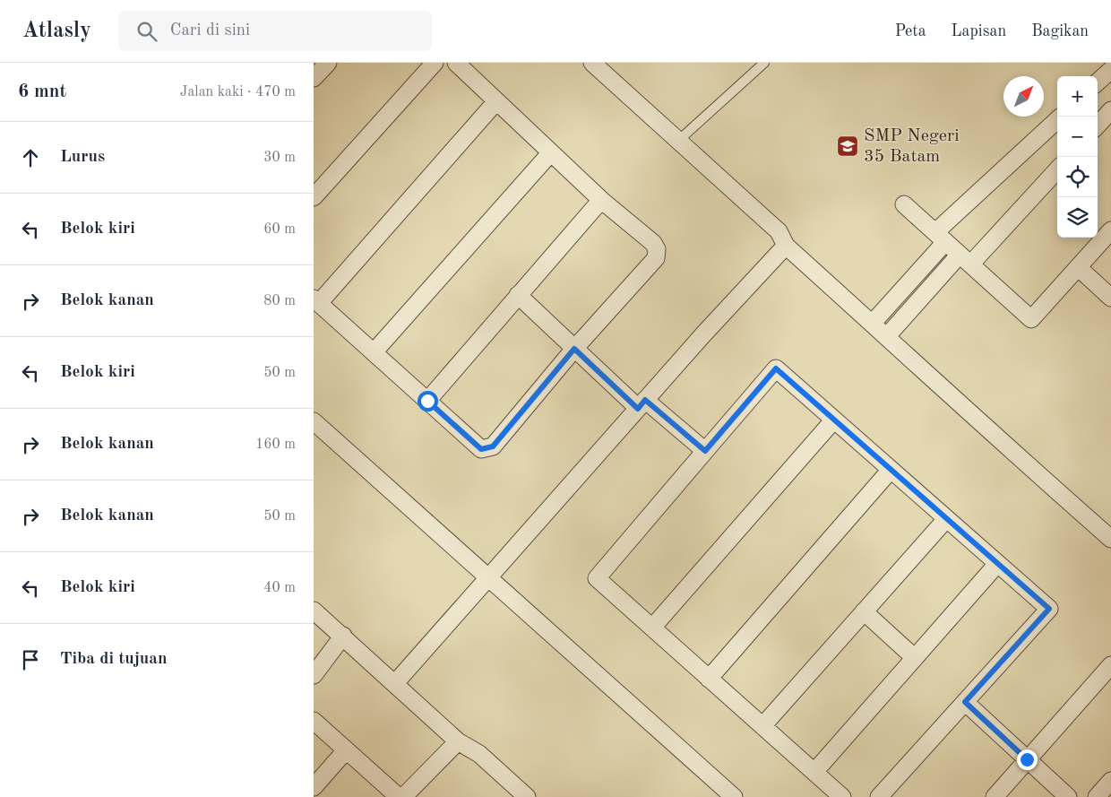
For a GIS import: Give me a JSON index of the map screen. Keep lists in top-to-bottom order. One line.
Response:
{"places":{"school or university":["SMP Negeri 35 Batam"]},"north":"top right","page":{"header":"Atlasly","search":"Cari di sini","nav":["Peta","Lapisan","Bagikan"],"heading":["6 mnt","Jalan kaki · 470 m"],"map_buttons":["+","−"],"list":[["Lurus","30 m"],["Belok kiri","60 m"],["Belok kanan","80 m"],["Belok kiri","50 m"],["Belok kanan","160 m"],["Belok kanan","50 m"],["Belok kiri","40 m"],"Tiba di tujuan"]}}
